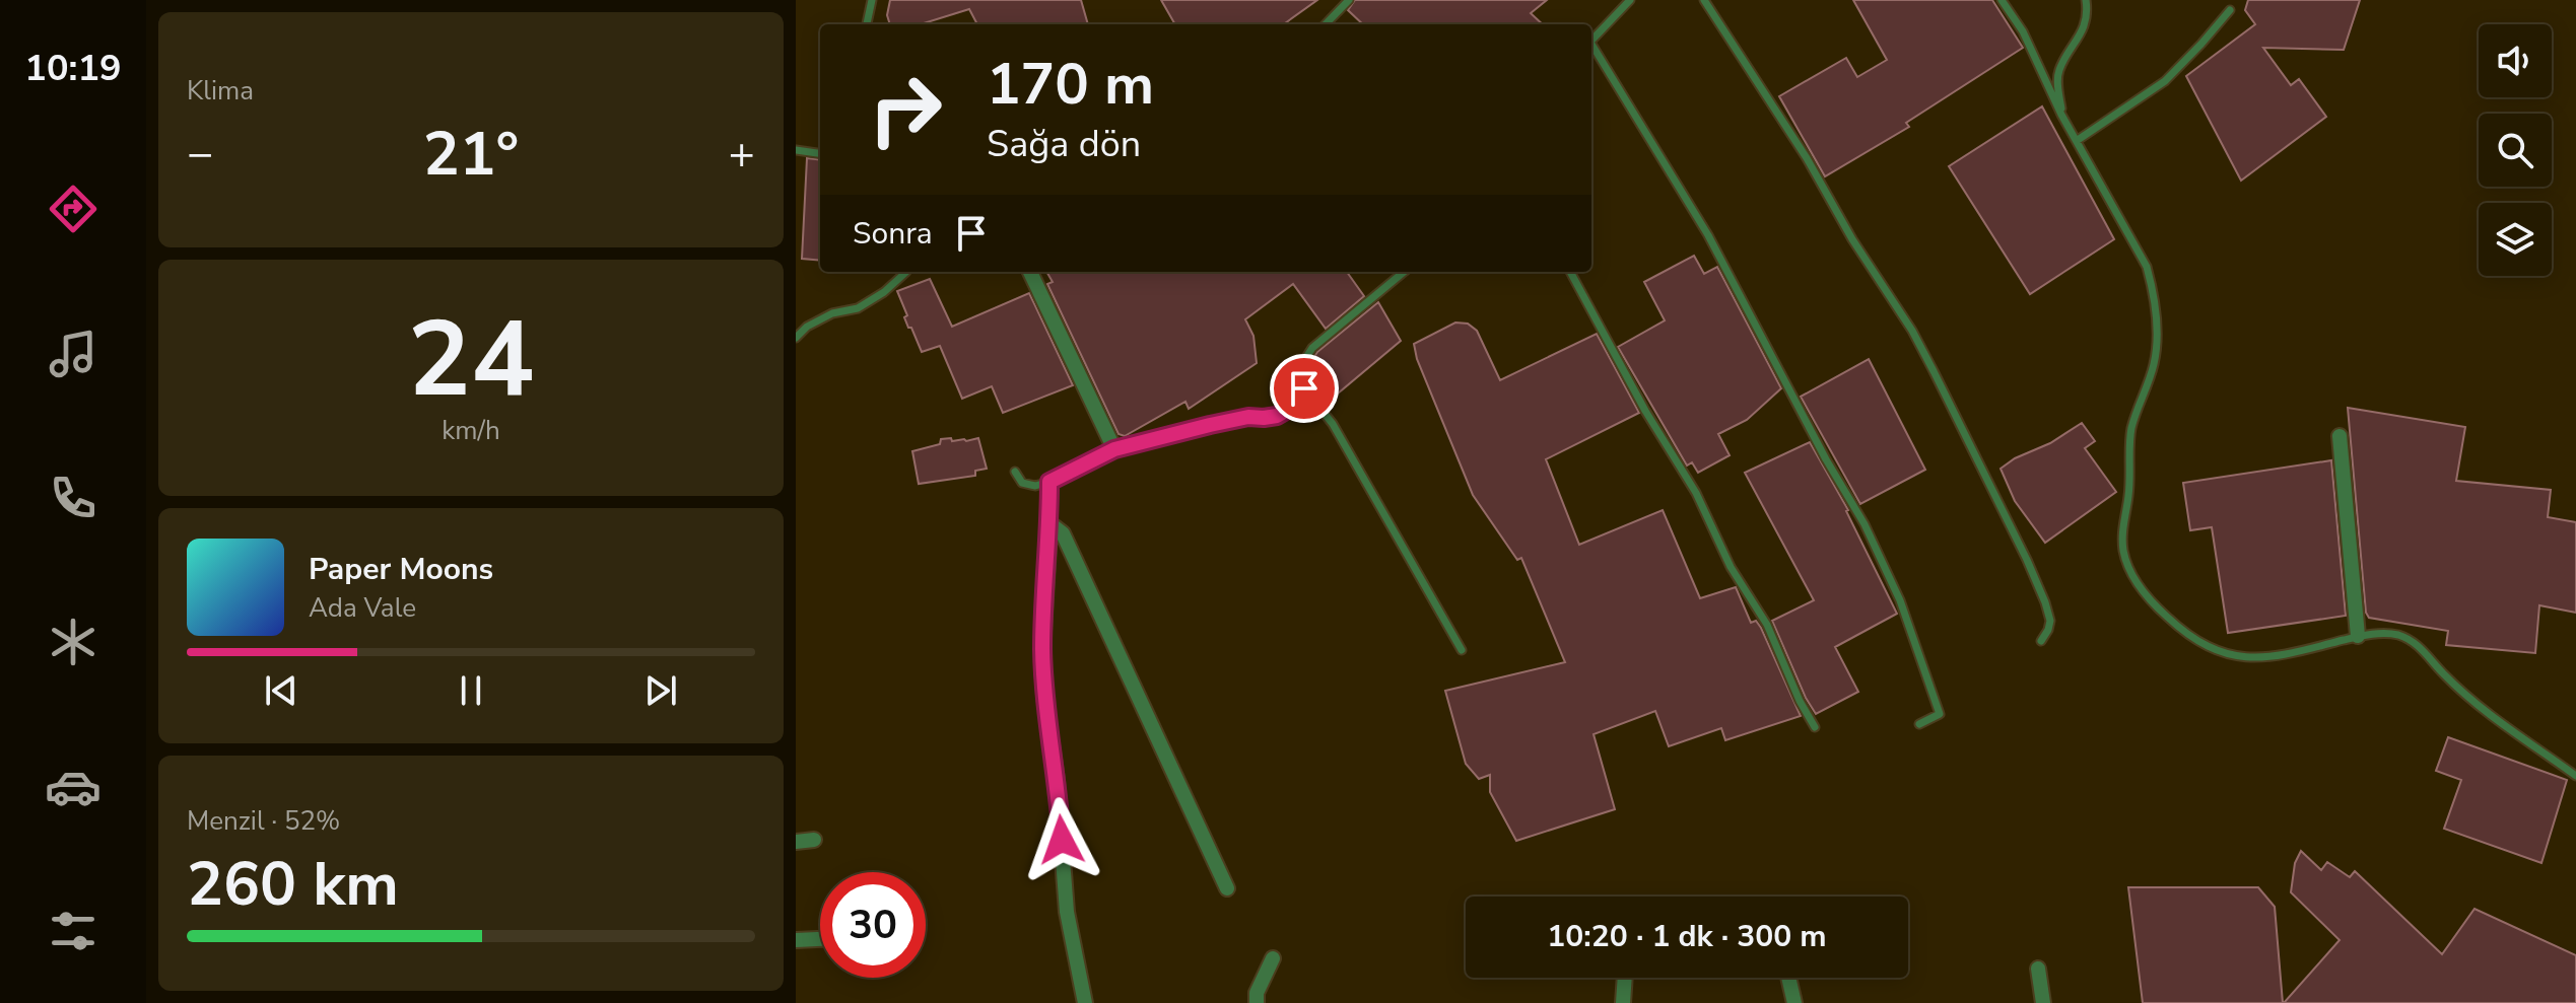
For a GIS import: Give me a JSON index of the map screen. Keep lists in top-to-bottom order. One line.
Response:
{"page":{"tabs":"10:19","tile":["Klima",["24","km/h"],["Menzil · 52%","260 km"]],"turn":["170 m","Sağa dön"],"heat":["−","21°","+"],"then":"Sonra","song":["Paper Moons","Ada Vale"],"limit":"30","trip":"10:20 · 1 dk · 300 m"}}
